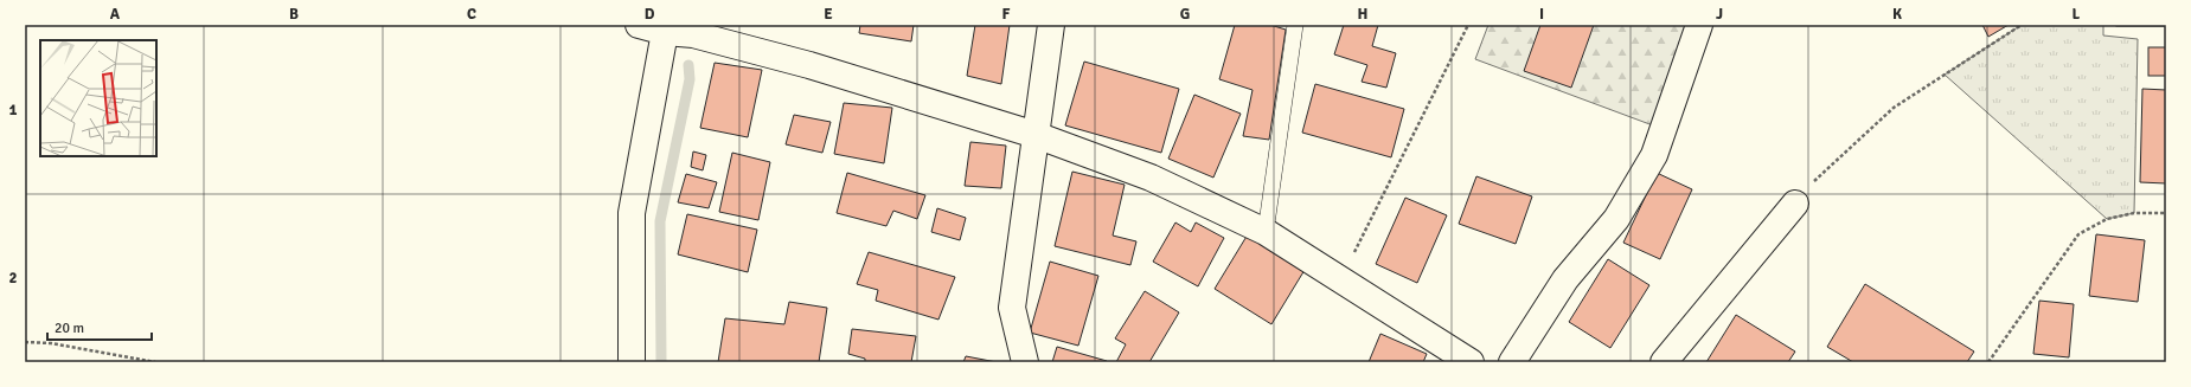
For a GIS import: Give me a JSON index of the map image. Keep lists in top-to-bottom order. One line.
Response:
{"scale_bar":"20 m","grid":{"columns":["A","B","C","D","E","F","G","H","I","J","K","L"],"rows":["1","2"]}}
